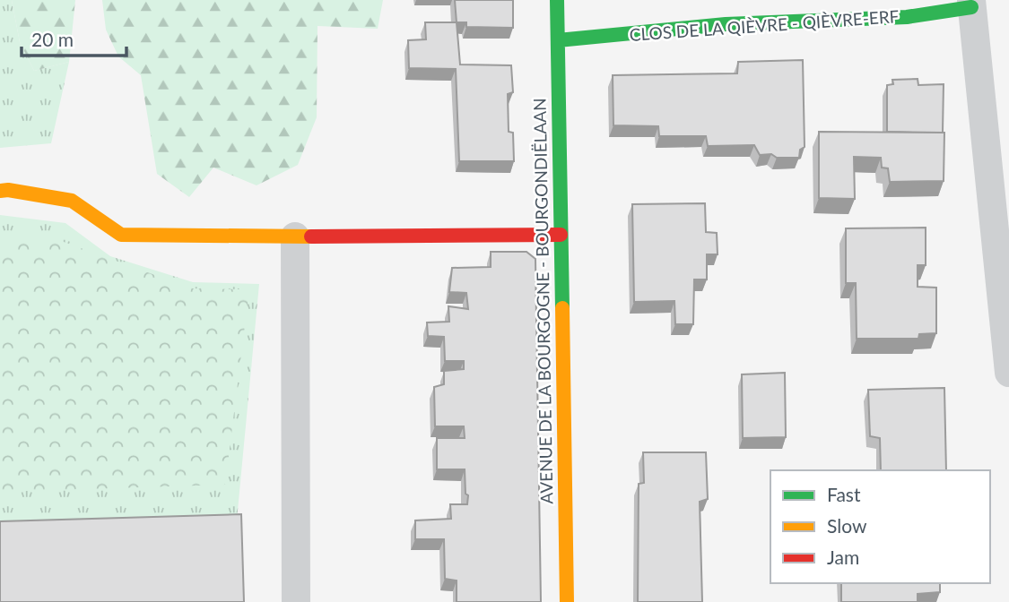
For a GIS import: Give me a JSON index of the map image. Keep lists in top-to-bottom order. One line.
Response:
{"streets":{"street":["CLOS DE LA QIÈVRE - QIÈVRE-ERF","AVENUE DE LA BOURGOGNE - BOURGONDIËLAAN"]},"crossings":[["CLOS DE LA QIÈVRE - QIÈVRE-ERF","AVENUE DE LA BOURGOGNE - BOURGONDIËLAAN"]],"legend":["Fast","Slow","Jam"],"scale_bar":"20 m"}
